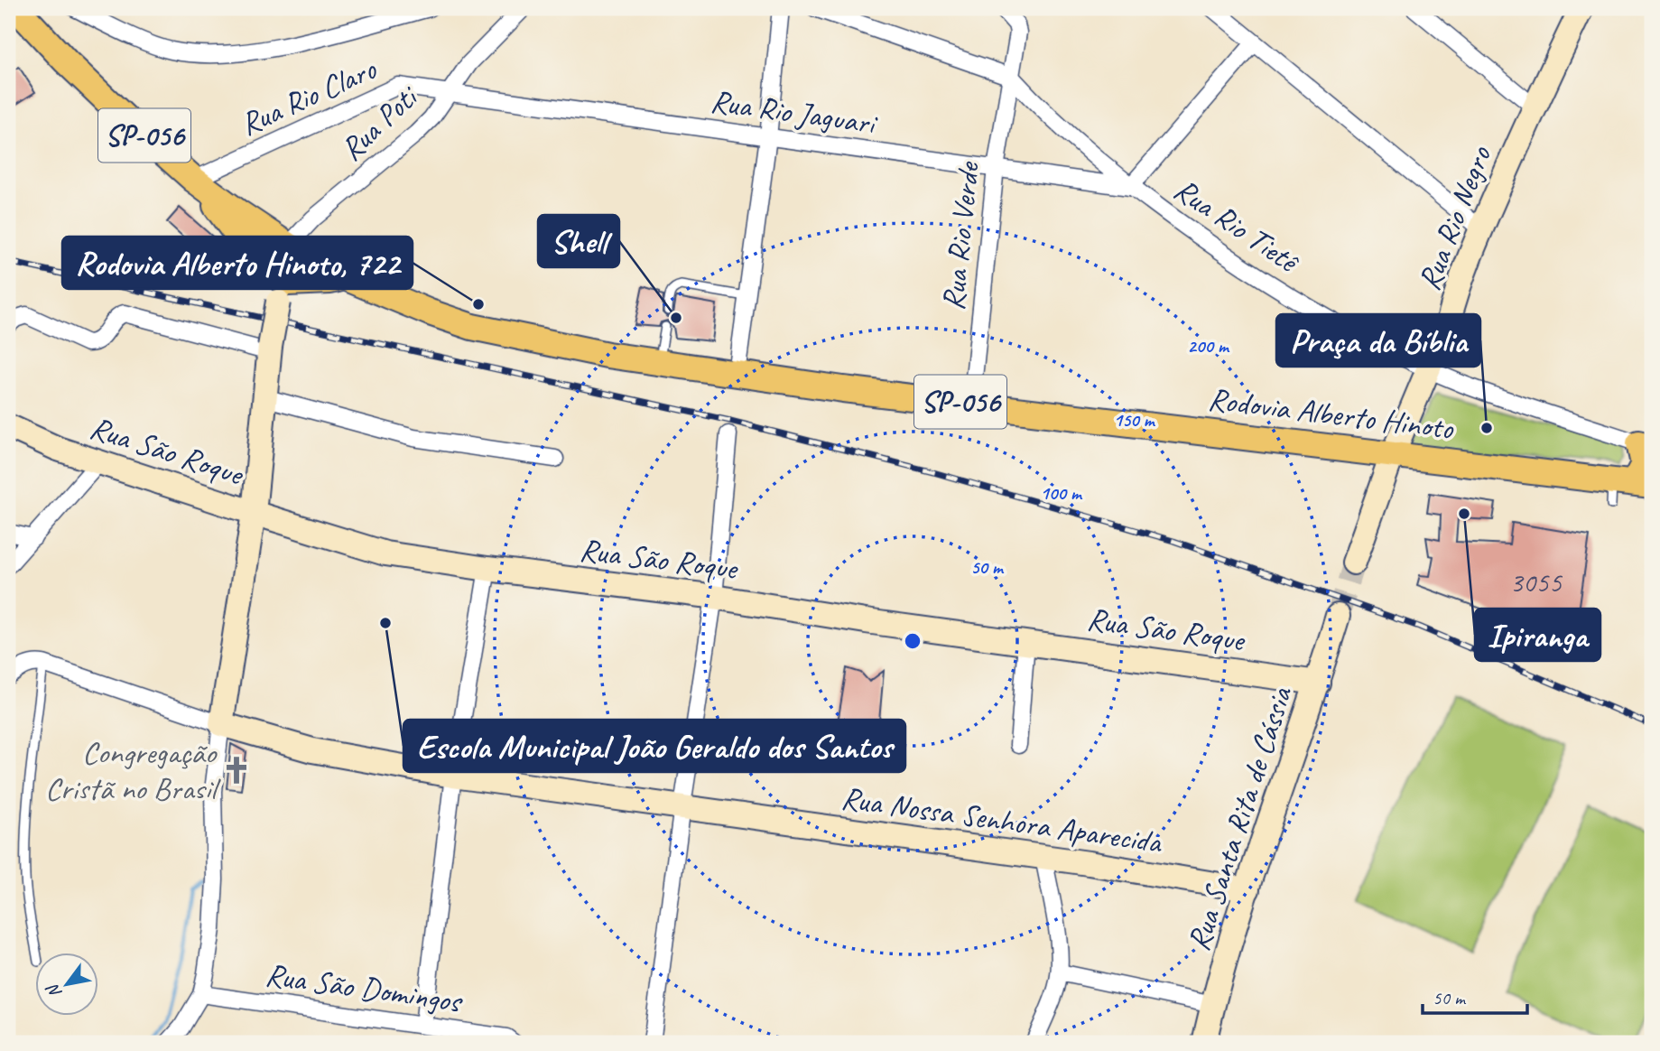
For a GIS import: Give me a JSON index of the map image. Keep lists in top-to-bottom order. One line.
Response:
{"streets":{"main road":["SP-056","Rodovia Alberto Hinoto"],"street":["Rua Rio Claro","Rua Rio Jaguari","Rua Poti","Rua Rio Negro","Rua Rio Tietê","Rua Rio Verde","Rua São Roque","Rua Santa Rita de Cássia","Rua Nossa Senhora Aparecida","Rua São Domingos"]},"crossings":[["Rua Rio Claro","Rua Rio Jaguari"],["Rua Rio Claro","Rua Poti"],["Rua Rio Claro","Rodovia Alberto Hinoto"],["Rua Rio Jaguari","Rua Poti"],["Rua Rio Jaguari","Rua Rio Tietê"],["Rua Rio Jaguari","Rua Rio Verde"],["Rua Poti","Rodovia Alberto Hinoto"],["Rua Rio Negro","Rua Rio Tietê"],["Rua Rio Negro","Rodovia Alberto Hinoto"],["Rua Rio Tietê","Rua Rio Verde"],["Rua Rio Verde","Rodovia Alberto Hinoto"],["Rua São Roque","Rua Santa Rita de Cássia"],["Rua Santa Rita de Cássia","Rua Nossa Senhora Aparecida"]],"places":{"other":["Rodovia Alberto Hinoto, 722","Shell","Praça da Bíblia","Ipiranga","Escola Municipal João Geraldo dos Santos"],"church":["Congregação Cristã no Brasil"]},"house_numbers":["3055"],"scale_bar":"50 m","north":"bottom left","rings":["200 m","150 m","100 m","50 m"]}
